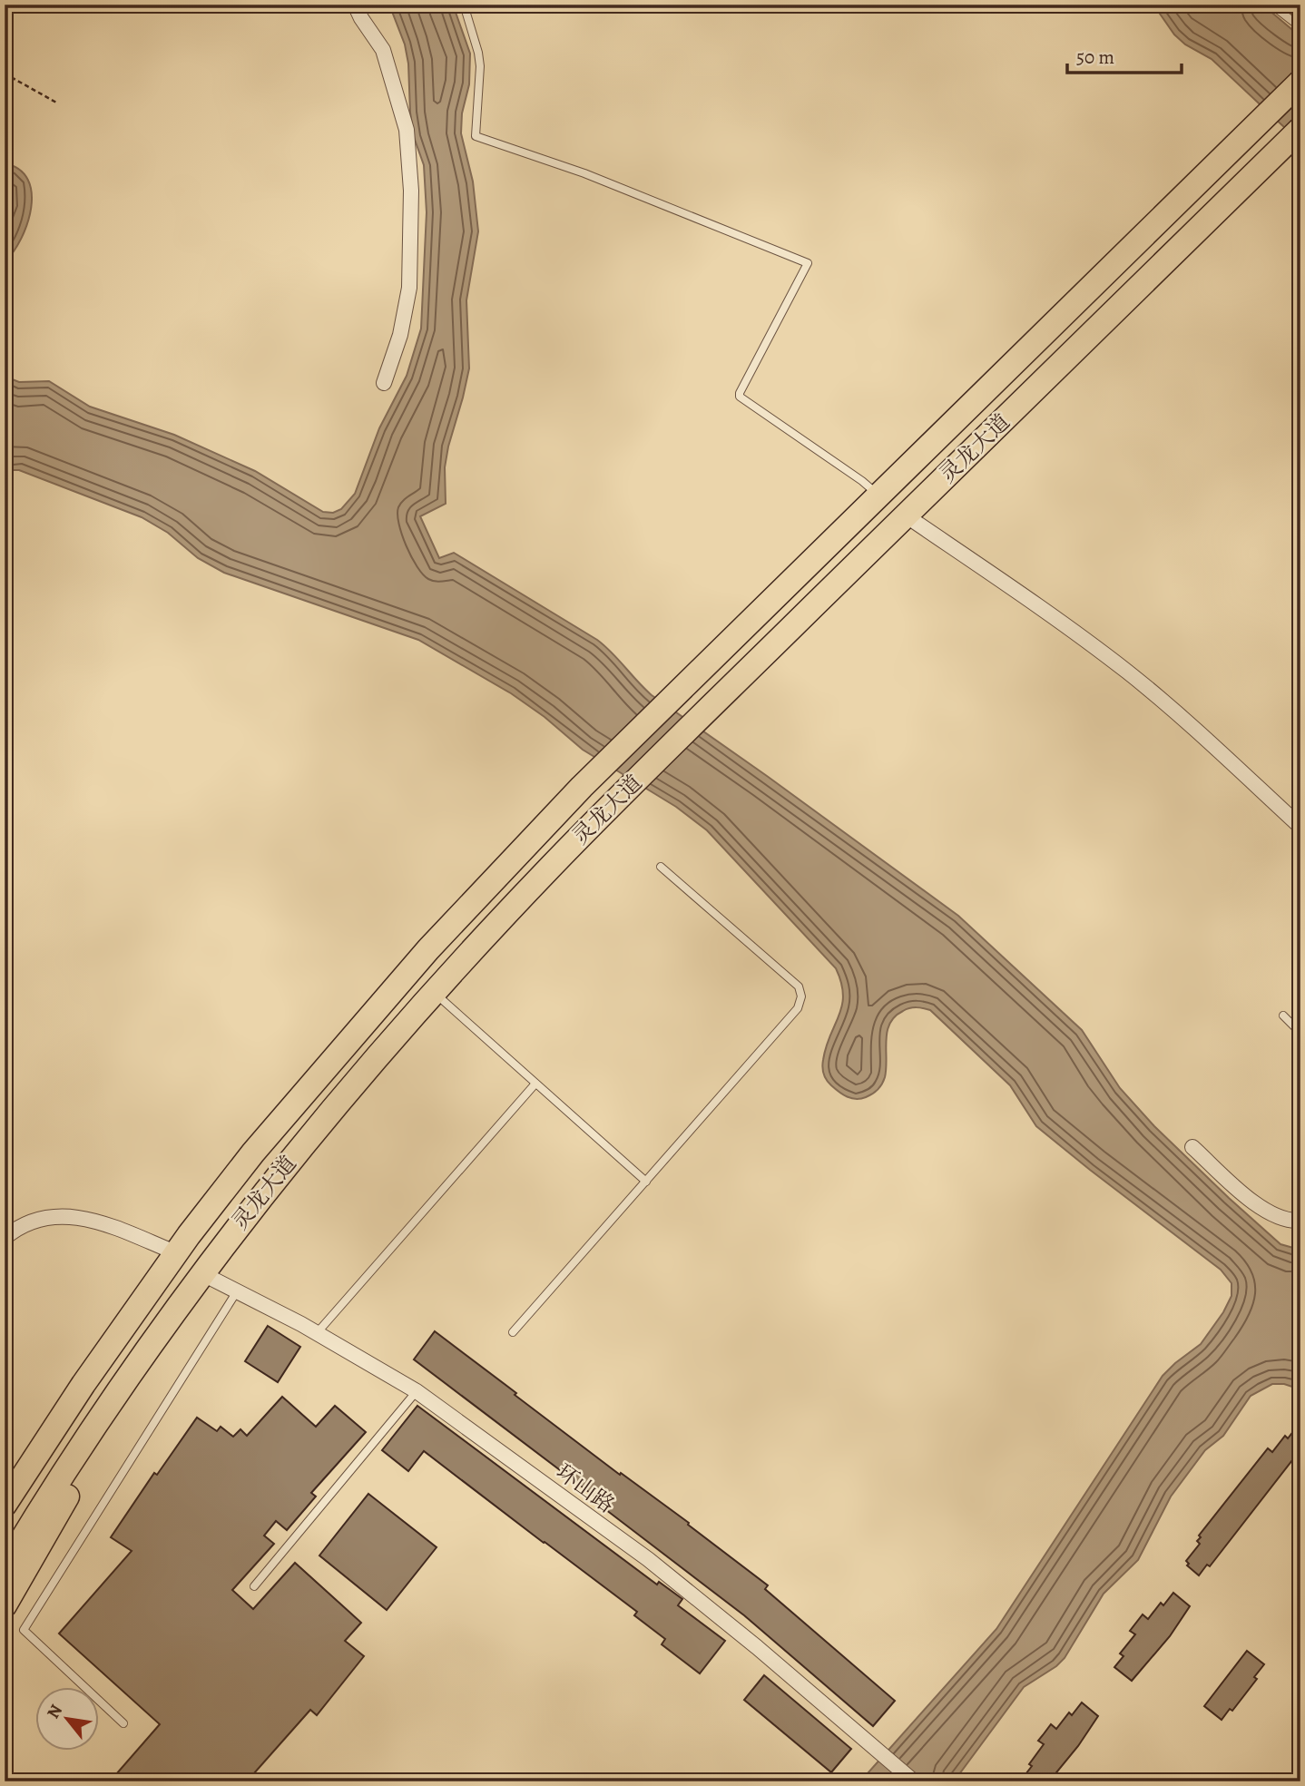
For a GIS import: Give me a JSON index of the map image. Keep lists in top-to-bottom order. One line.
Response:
{"streets":{"main road":["灵龙大道"],"street":["环山路"]},"crossings":[["灵龙大道","环山路"]],"scale_bar":"50 m","north":"top left"}
